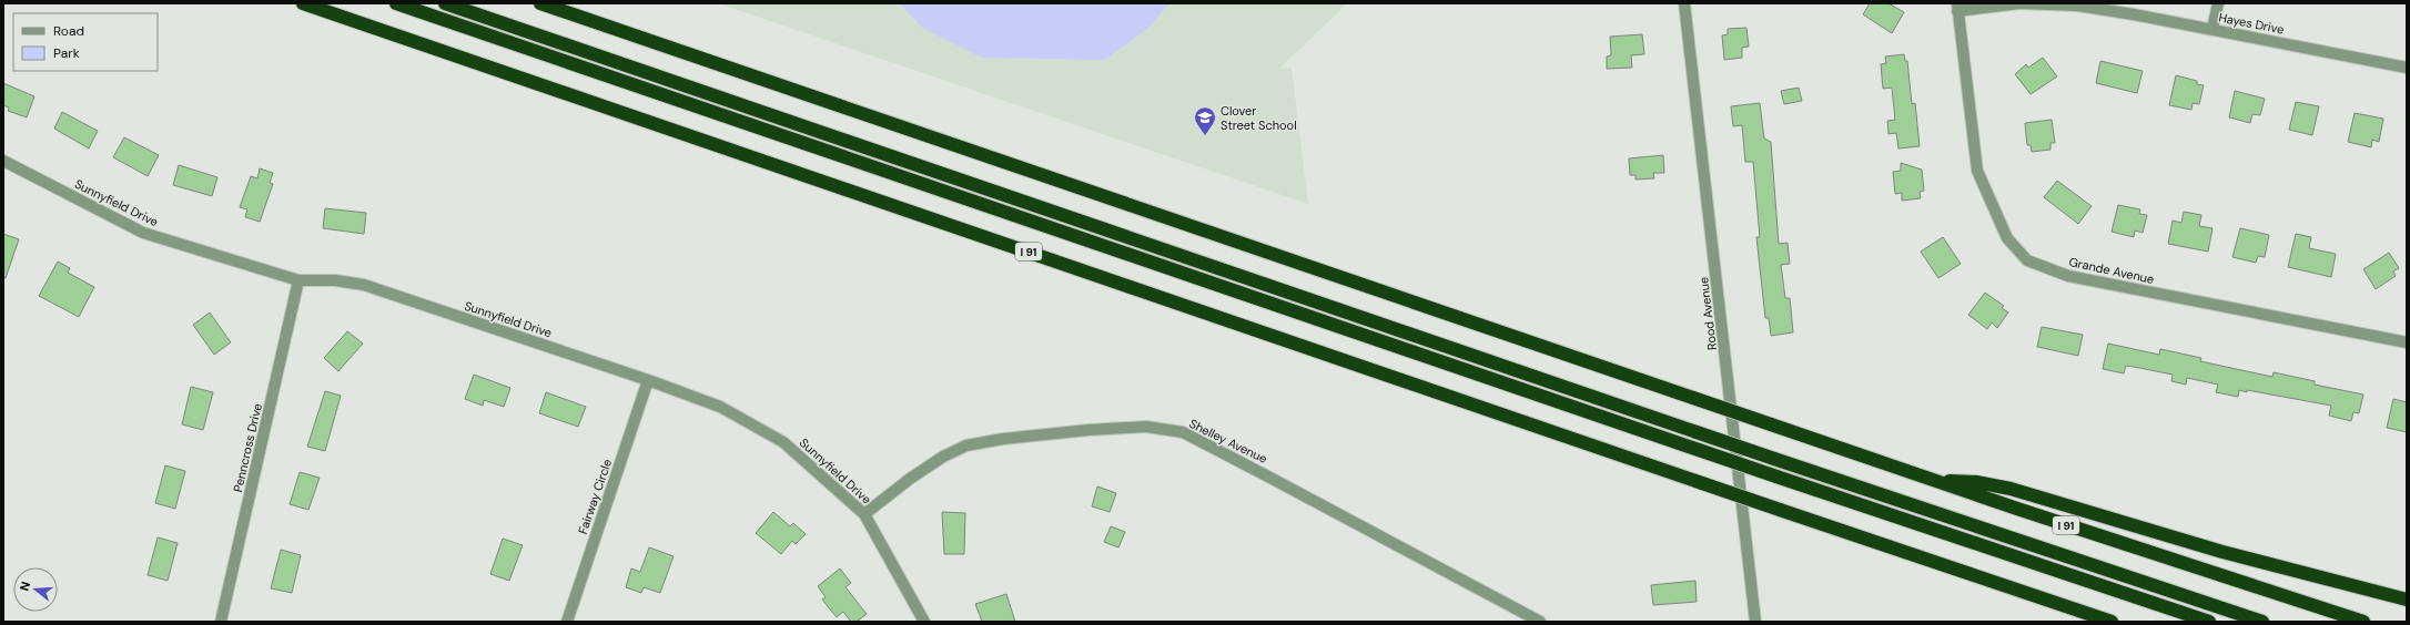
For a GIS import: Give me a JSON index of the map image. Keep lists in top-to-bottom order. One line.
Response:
{"streets":{"highway":["I 91"],"street":["Hayes Drive","Sunnyfield Drive","Grande Avenue","Rood Avenue","Shelley Avenue","Penncross Drive","Fairway Circle"]},"crossings":[["Hayes Drive","Grande Avenue"],["Sunnyfield Drive","Shelley Avenue"],["Sunnyfield Drive","Penncross Drive"],["Sunnyfield Drive","Fairway Circle"]],"places":{"school or university":["Clover Street School"]},"legend":["Road","Park"],"north":"left"}
